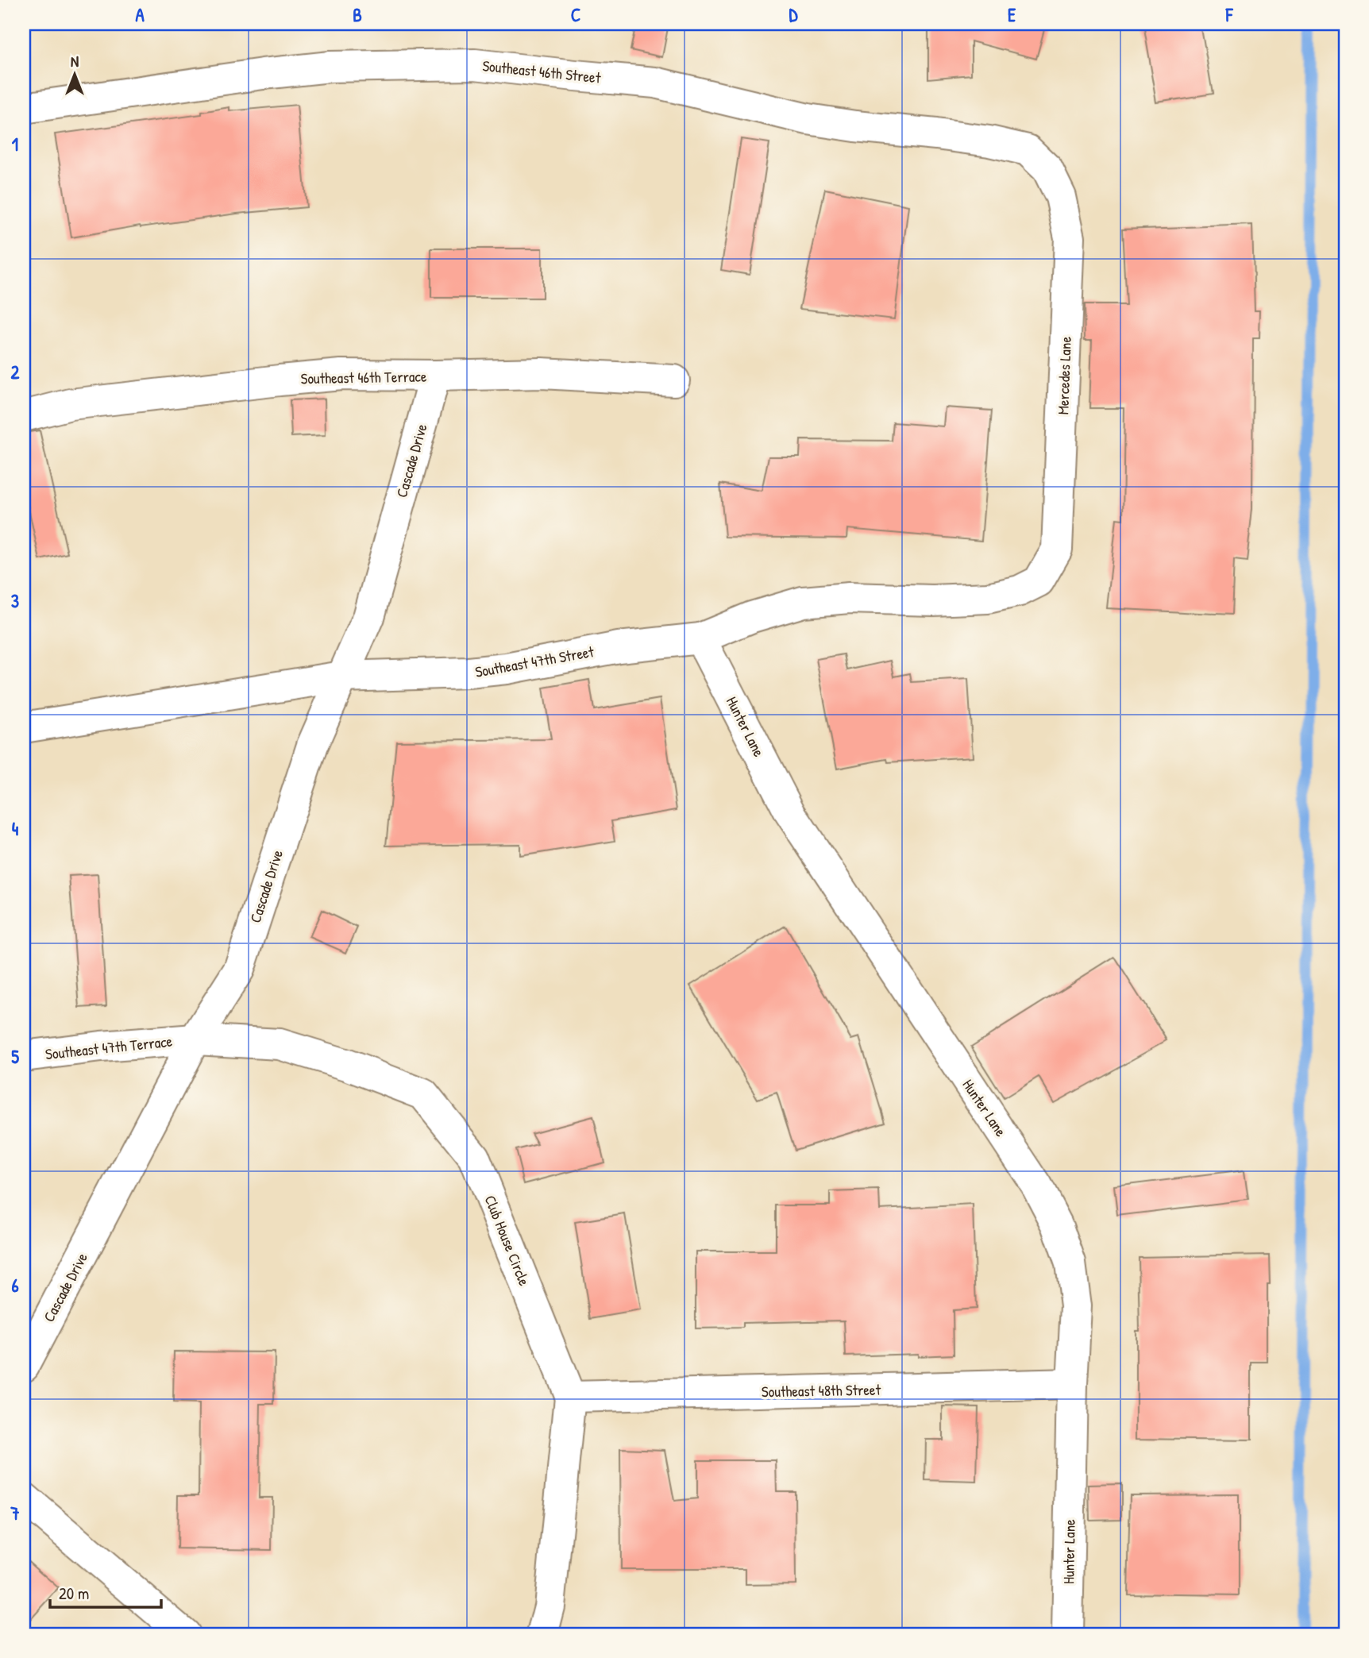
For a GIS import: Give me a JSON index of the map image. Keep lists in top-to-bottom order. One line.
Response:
{"streets":{"street":["Southeast 46th Street","Mercedes Lane","Southeast 46th Terrace","Cascade Drive","Southeast 47th Street","Hunter Lane","Southeast 47th Terrace","Club House Circle","Southeast 48th Street"]},"crossings":[["Southeast 46th Street","Mercedes Lane"],["Mercedes Lane","Southeast 47th Street"],["Southeast 46th Terrace","Cascade Drive"],["Cascade Drive","Southeast 47th Street"],["Cascade Drive","Southeast 47th Terrace"],["Cascade Drive","Club House Circle"],["Southeast 47th Street","Hunter Lane"],["Hunter Lane","Southeast 48th Street"],["Southeast 47th Terrace","Club House Circle"],["Club House Circle","Southeast 48th Street"]],"scale_bar":"20 m","north":"top","grid":{"columns":["A","B","C","D","E","F"],"rows":["1","2","3","4","5","6","7"]}}
